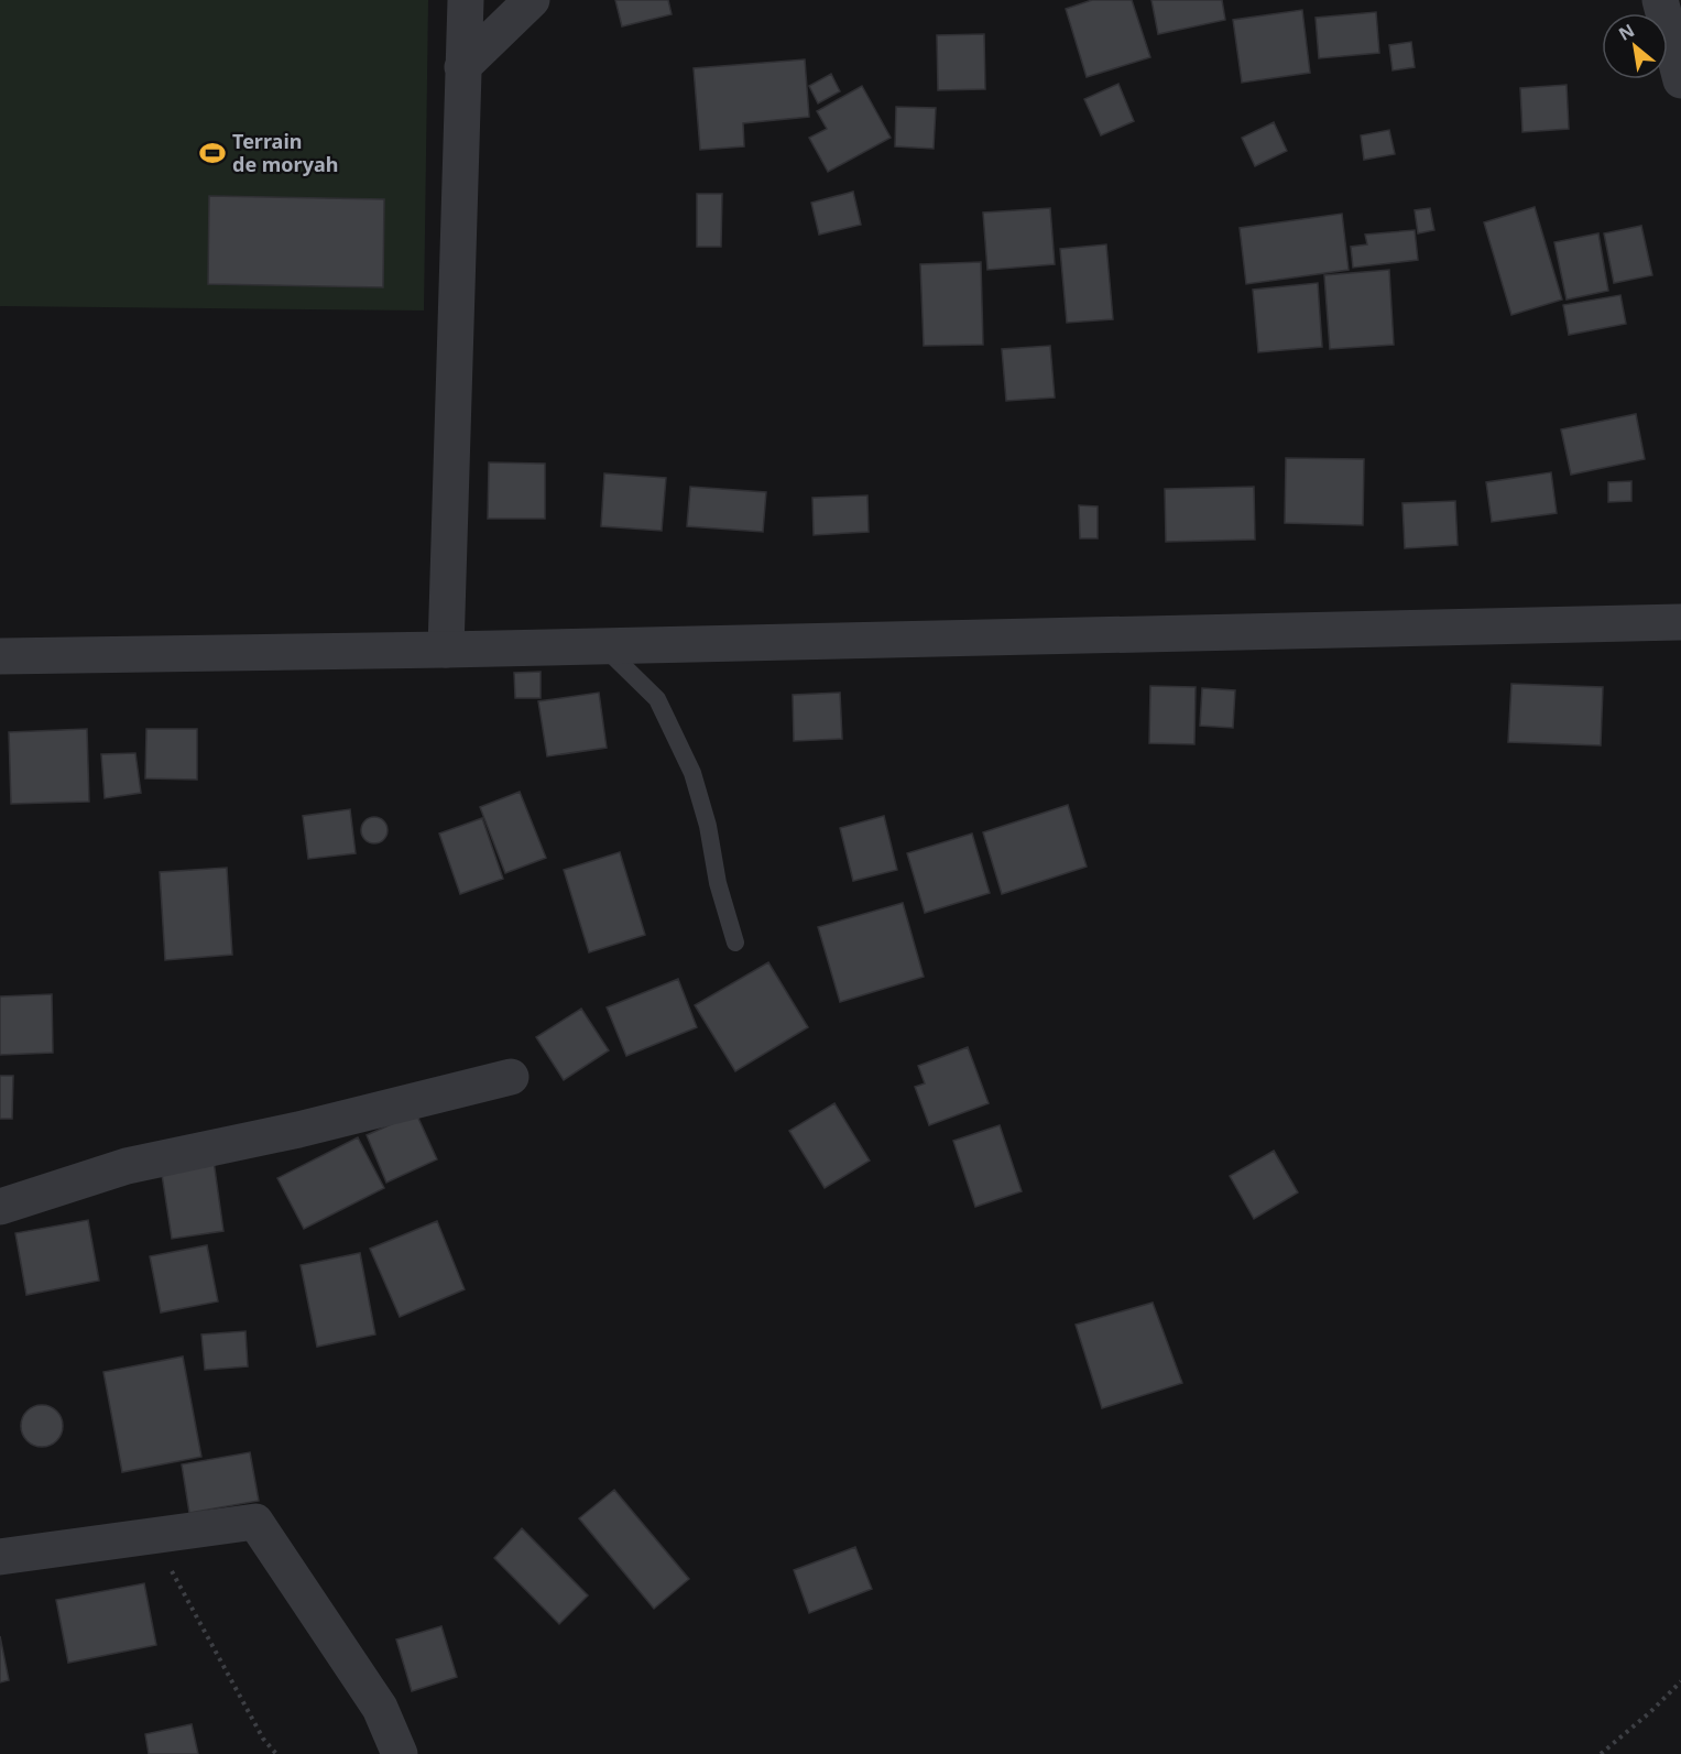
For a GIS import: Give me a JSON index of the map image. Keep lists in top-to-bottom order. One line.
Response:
{"places":{"sports":["Terrain de moryah"]},"north":"top left"}
